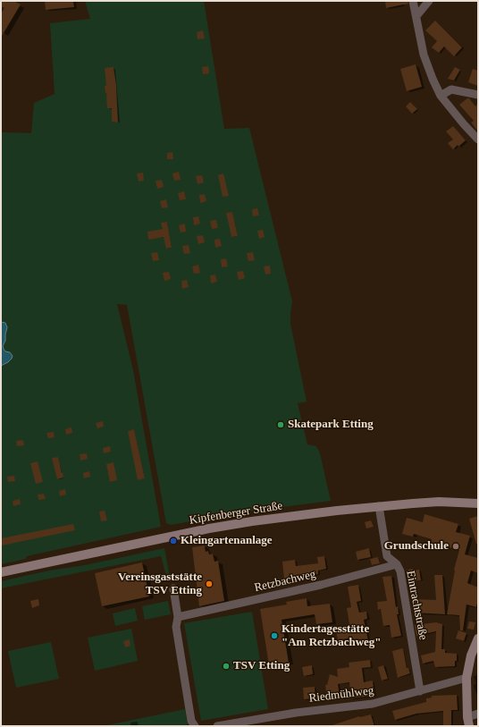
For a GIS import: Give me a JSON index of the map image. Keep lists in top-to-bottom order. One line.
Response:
{"streets":{"street":["Kipfenberger Straße","Retzbachweg","Eintrachtstraße","Riedmühlweg"]},"crossings":[["Kipfenberger Straße","Eintrachtstraße"],["Retzbachweg","Eintrachtstraße"],["Eintrachtstraße","Riedmühlweg"]],"places":["Skatepark Etting","Kleingartenanlage","Grundschule","Vereinsgaststätte TSV Etting","Kindertagesstätte \"Am Retzbachweg\"","TSV Etting"]}
